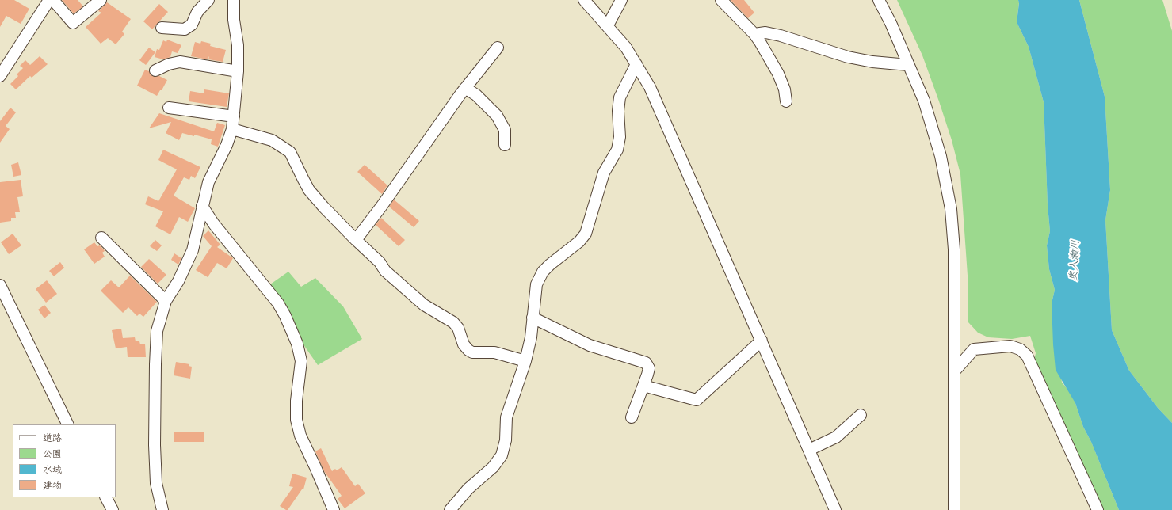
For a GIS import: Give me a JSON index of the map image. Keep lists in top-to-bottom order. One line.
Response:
{"water":["奥入瀬川"],"legend":["道路","公園","水域","建物"]}
